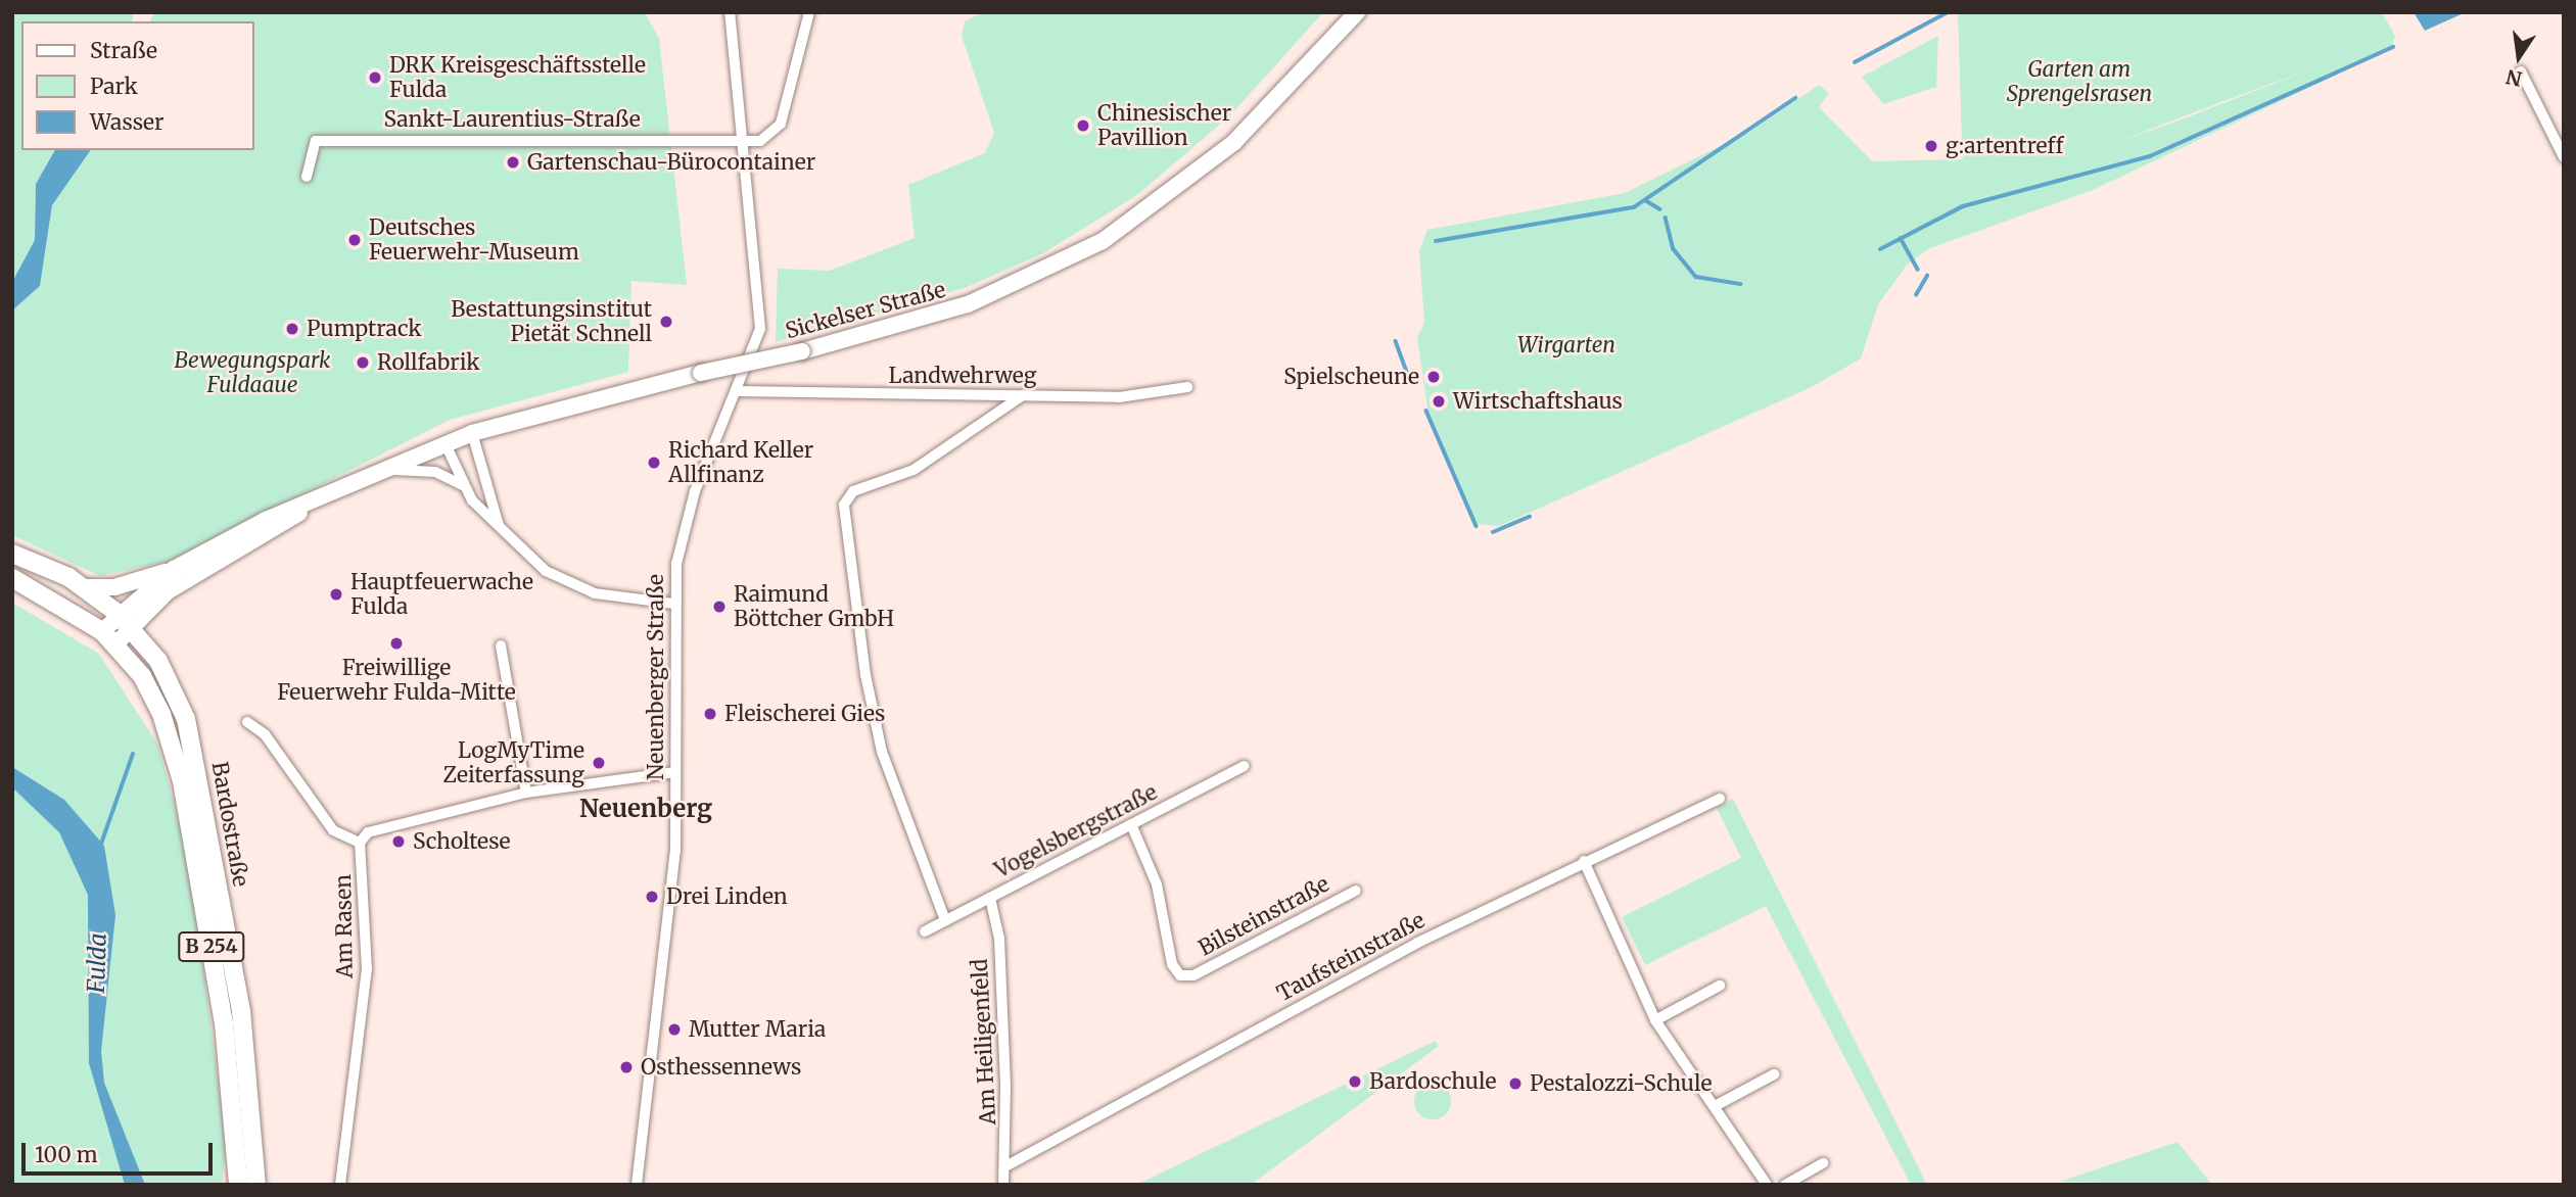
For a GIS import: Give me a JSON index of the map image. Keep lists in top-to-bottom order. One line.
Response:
{"streets":{"main road":["Sickelser Straße","Bardostraße","B 254"],"street":["Sankt-Laurentius-Straße","Landwehrweg","Neuenberger Straße","Vogelsbergstraße","Bilsteinstraße","Am Rasen","Taufsteinstraße","Am Heiligenfeld"]},"crossings":[["Sankt-Laurentius-Straße","Neuenberger Straße"],["Sickelser Straße","Bardostraße"],["Landwehrweg","Neuenberger Straße"],["Neuenberger Straße","Am Rasen"],["Vogelsbergstraße","Bilsteinstraße"],["Vogelsbergstraße","Am Heiligenfeld"],["Taufsteinstraße","Am Heiligenfeld"]],"districts":["Neuenberg"],"water":["Fulda"],"parks":["Garten am Sprengelsrasen","Wirgarten","Bewegungspark Fuldaaue"],"places":["DRK Kreisgeschäftsstelle Fulda","Chinesischer Pavillion","g:artentreff","Gartenschau-Bürocontainer","Deutsches Feuerwehr-Museum","Bestattungsinstitut Pietät Schnell","Pumptrack","Rollfabrik","Spielscheune","Wirtschaftshaus","Richard Keller Allfinanz","Hauptfeuerwache Fulda","Raimund Böttcher GmbH","Freiwillige Feuerwehr Fulda-Mitte","Fleischerei Gies","LogMyTime Zeiterfassung","Scholtese","Drei Linden","Mutter Maria","Osthessennews","Bardoschule","Pestalozzi-Schule"],"legend":["Straße","Park","Wasser"],"scale_bar":"100 m","north":"bottom"}
